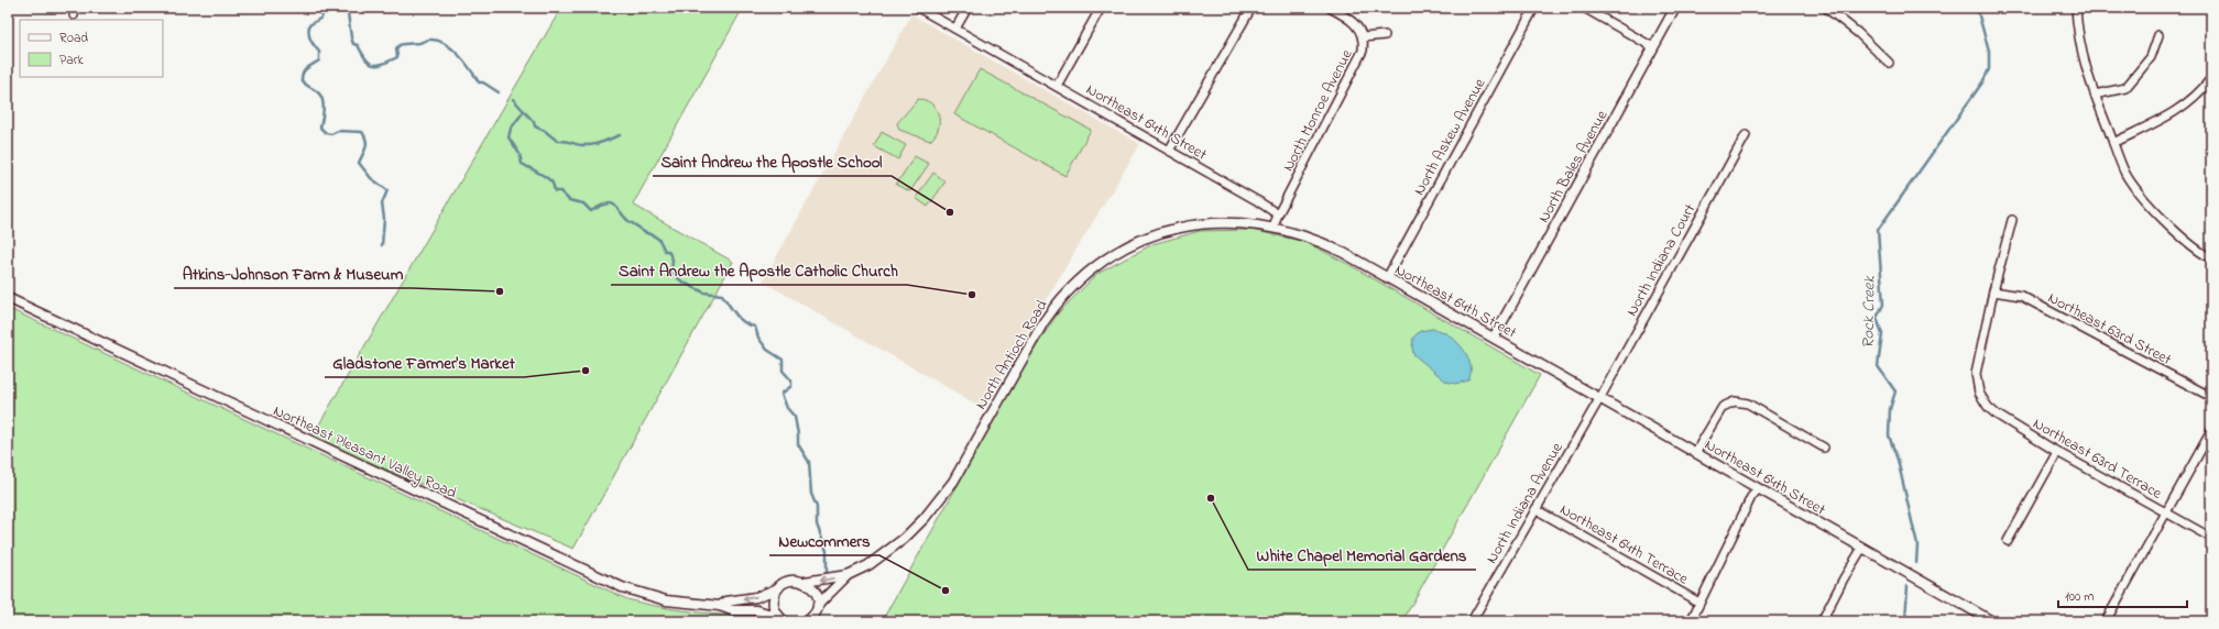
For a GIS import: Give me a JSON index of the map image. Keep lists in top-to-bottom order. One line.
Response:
{"streets":{"street":["North Monroe Avenue","Northeast 64th Street","North Askew Avenue","North Bales Avenue","North Indiana Court","Northeast 63rd Street","North Antioch Road","Northeast Pleasant Valley Road","Northeast 63rd Terrace","North Indiana Avenue","Northeast 64th Terrace"]},"crossings":[["North Monroe Avenue","Northeast 64th Street"],["Northeast 64th Street","North Askew Avenue"],["Northeast 64th Street","North Bales Avenue"],["Northeast 64th Street","North Indiana Court"],["Northeast 64th Street","North Antioch Road"],["Northeast 64th Street","North Indiana Avenue"],["North Indiana Court","North Indiana Avenue"],["Northeast 63rd Street","Northeast 63rd Terrace"],["North Antioch Road","Northeast Pleasant Valley Road"],["North Indiana Avenue","Northeast 64th Terrace"]],"water":["Rock Creek"],"places":["Saint Andrew the Apostle School","Atkins-Johnson Farm & Museum","Saint Andrew the Apostle Catholic Church","Gladstone Farmer's Market","White Chapel Memorial Gardens","Newcommers"],"legend":["Road","Park"],"scale_bar":"100 m"}
